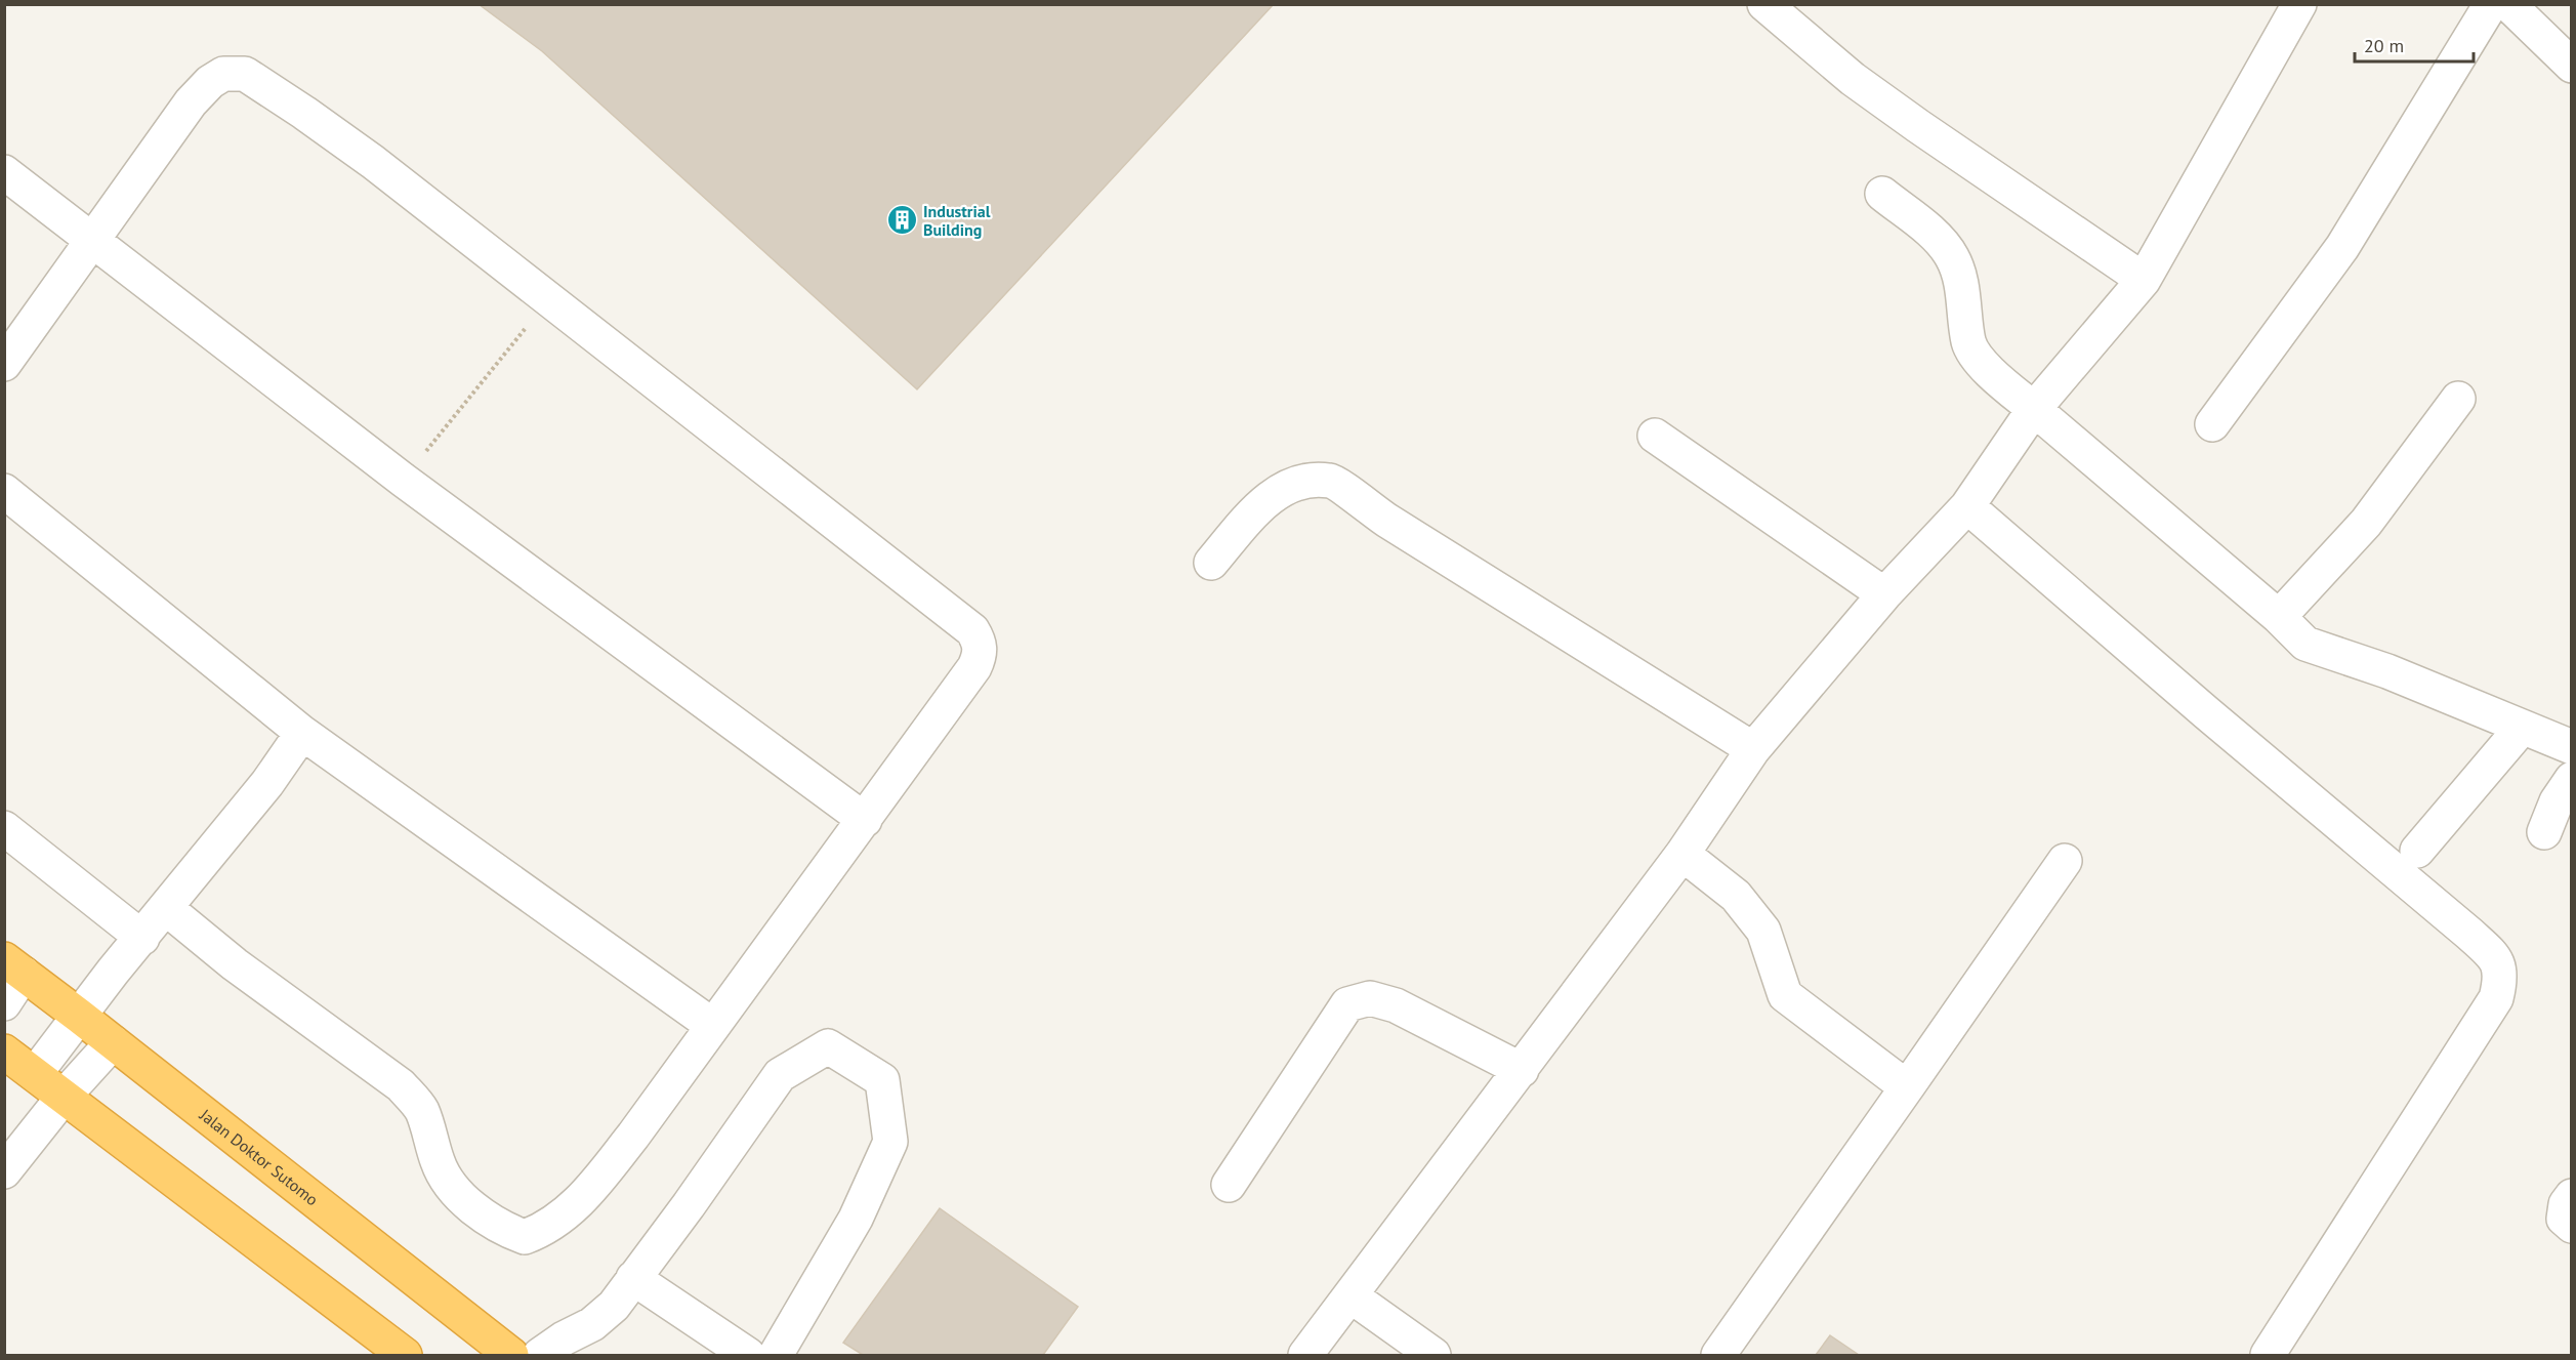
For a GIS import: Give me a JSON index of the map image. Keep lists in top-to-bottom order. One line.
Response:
{"streets":{"highway":["Jalan Doktor Sutomo"]},"places":{"building":["Industrial Building"]},"scale_bar":"20 m"}
